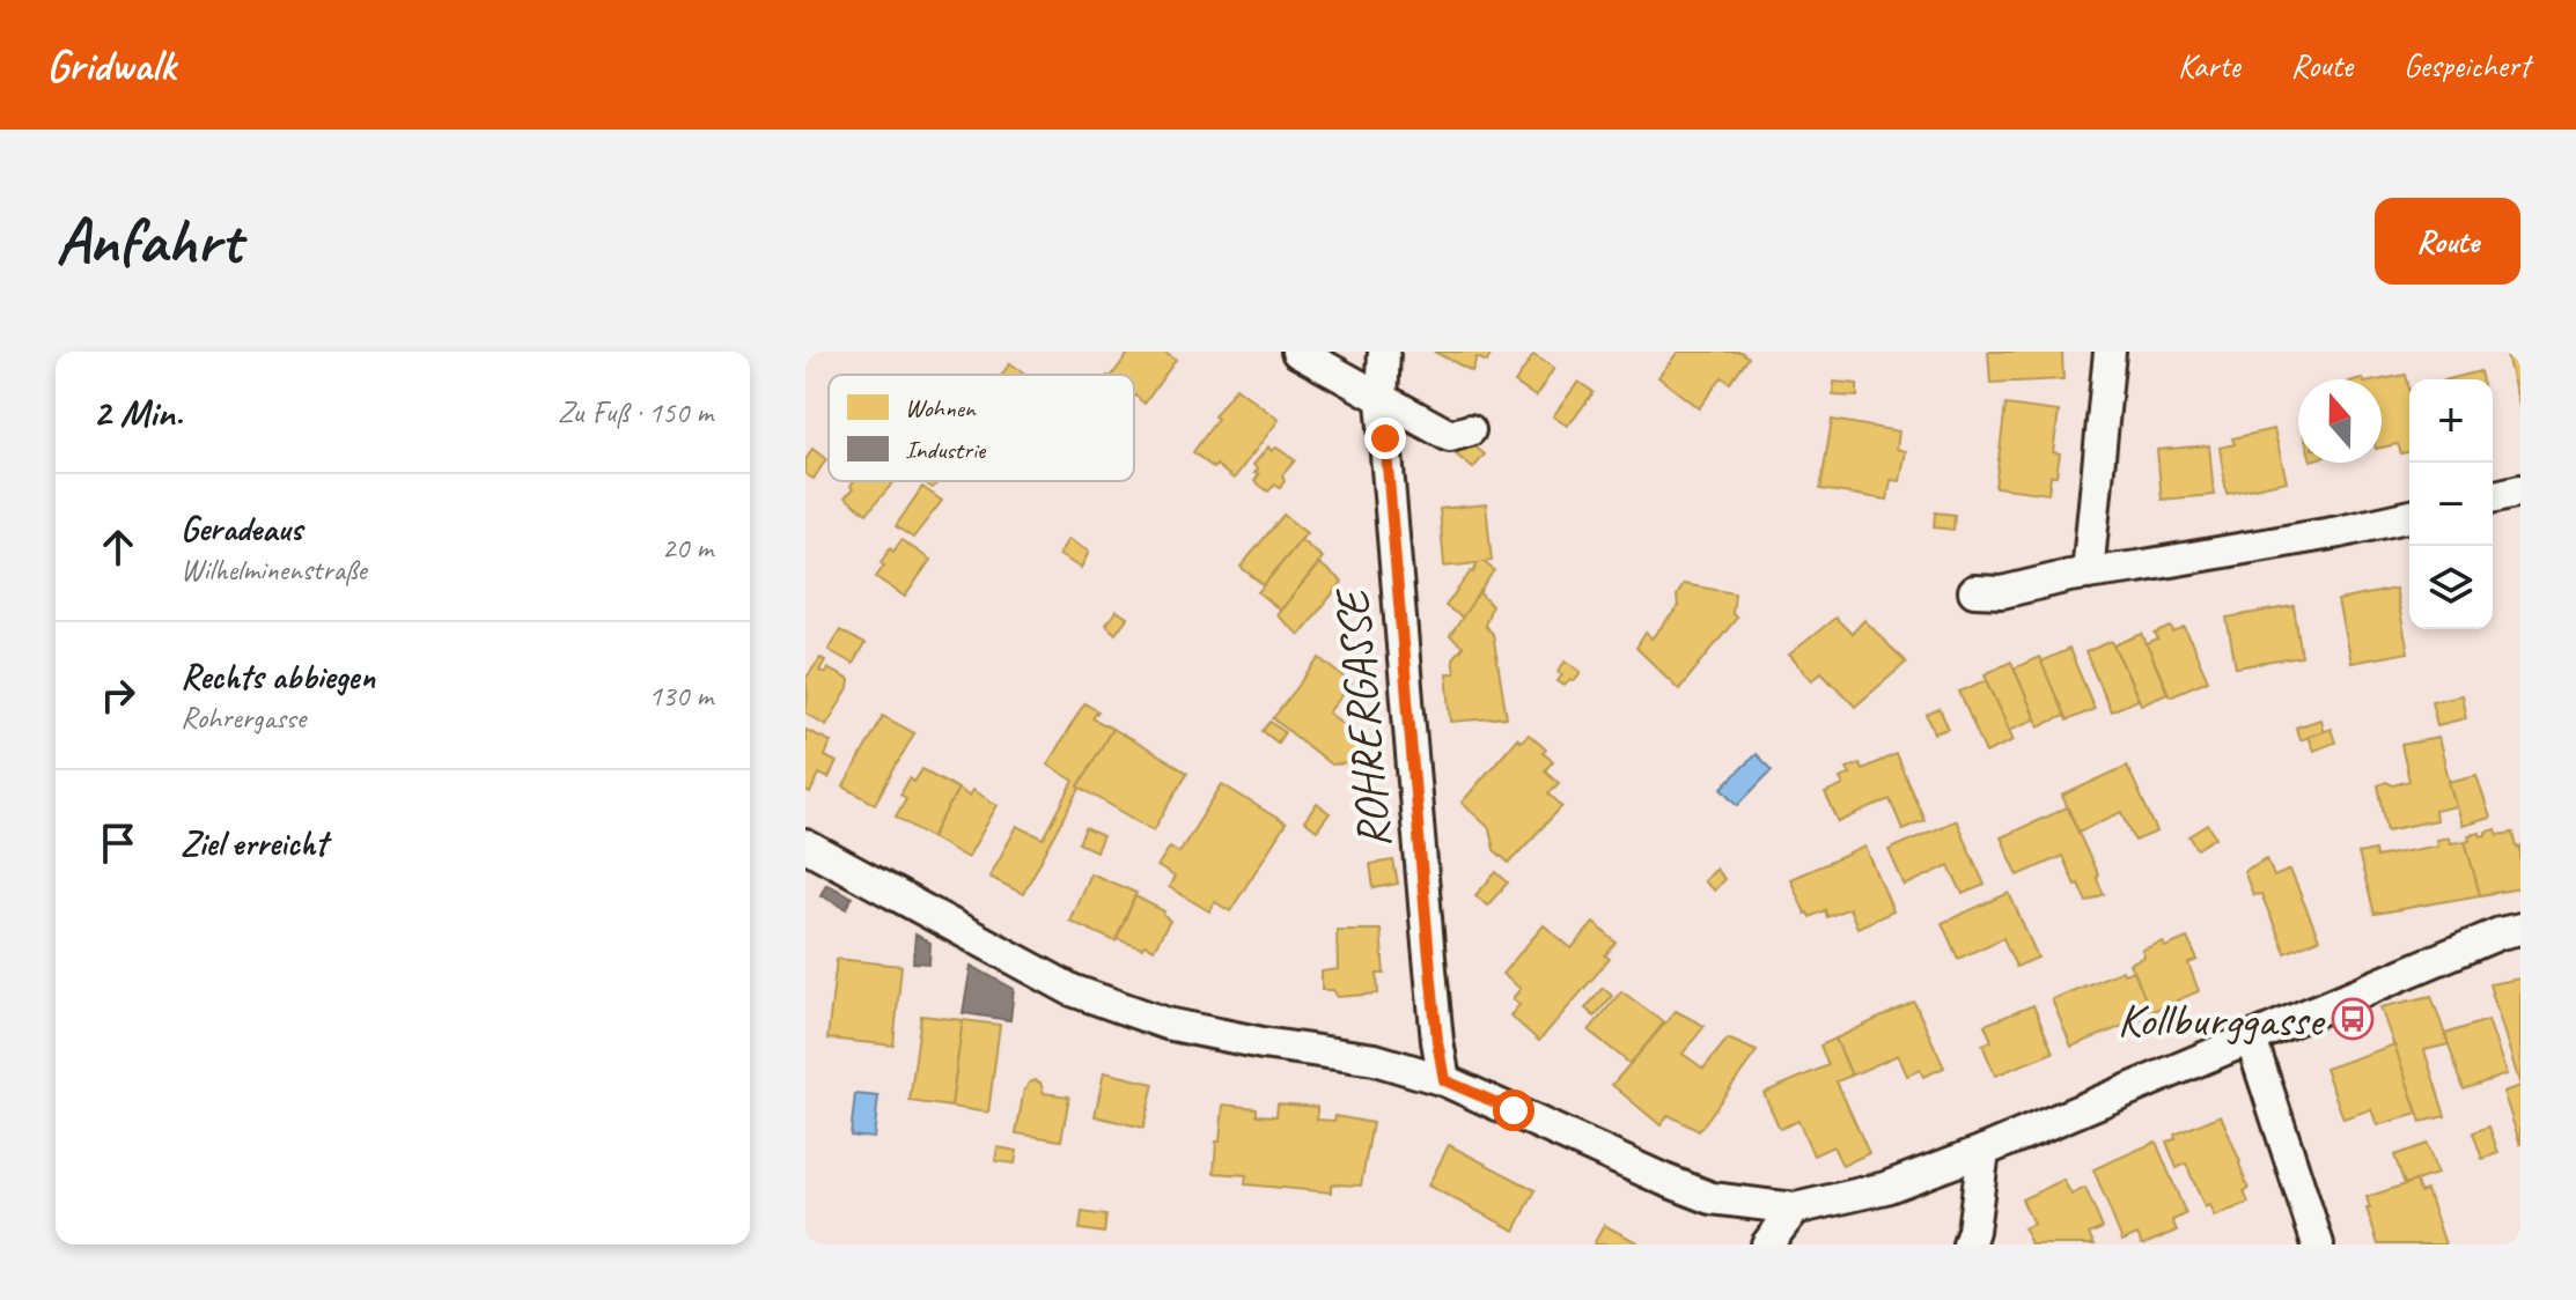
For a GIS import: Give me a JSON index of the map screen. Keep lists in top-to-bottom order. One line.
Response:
{"streets":{"street":["ROHRERGASSE"]},"places":{"bus stop":["Kollburggasse"]},"legend":["Wohnen","Industrie"],"north":"top","page":{"header":"Gridwalk","nav":["Karte","Route","Gespeichert"],"buttons":"Route","title":"Anfahrt","heading":["2 Min.","Zu Fuß · 150 m"],"map_buttons":["+","−"],"list":[["Geradeaus","Wilhelminenstraße","20 m"],["Rechts abbiegen","Rohrergasse","130 m"],"Ziel erreicht"]}}
